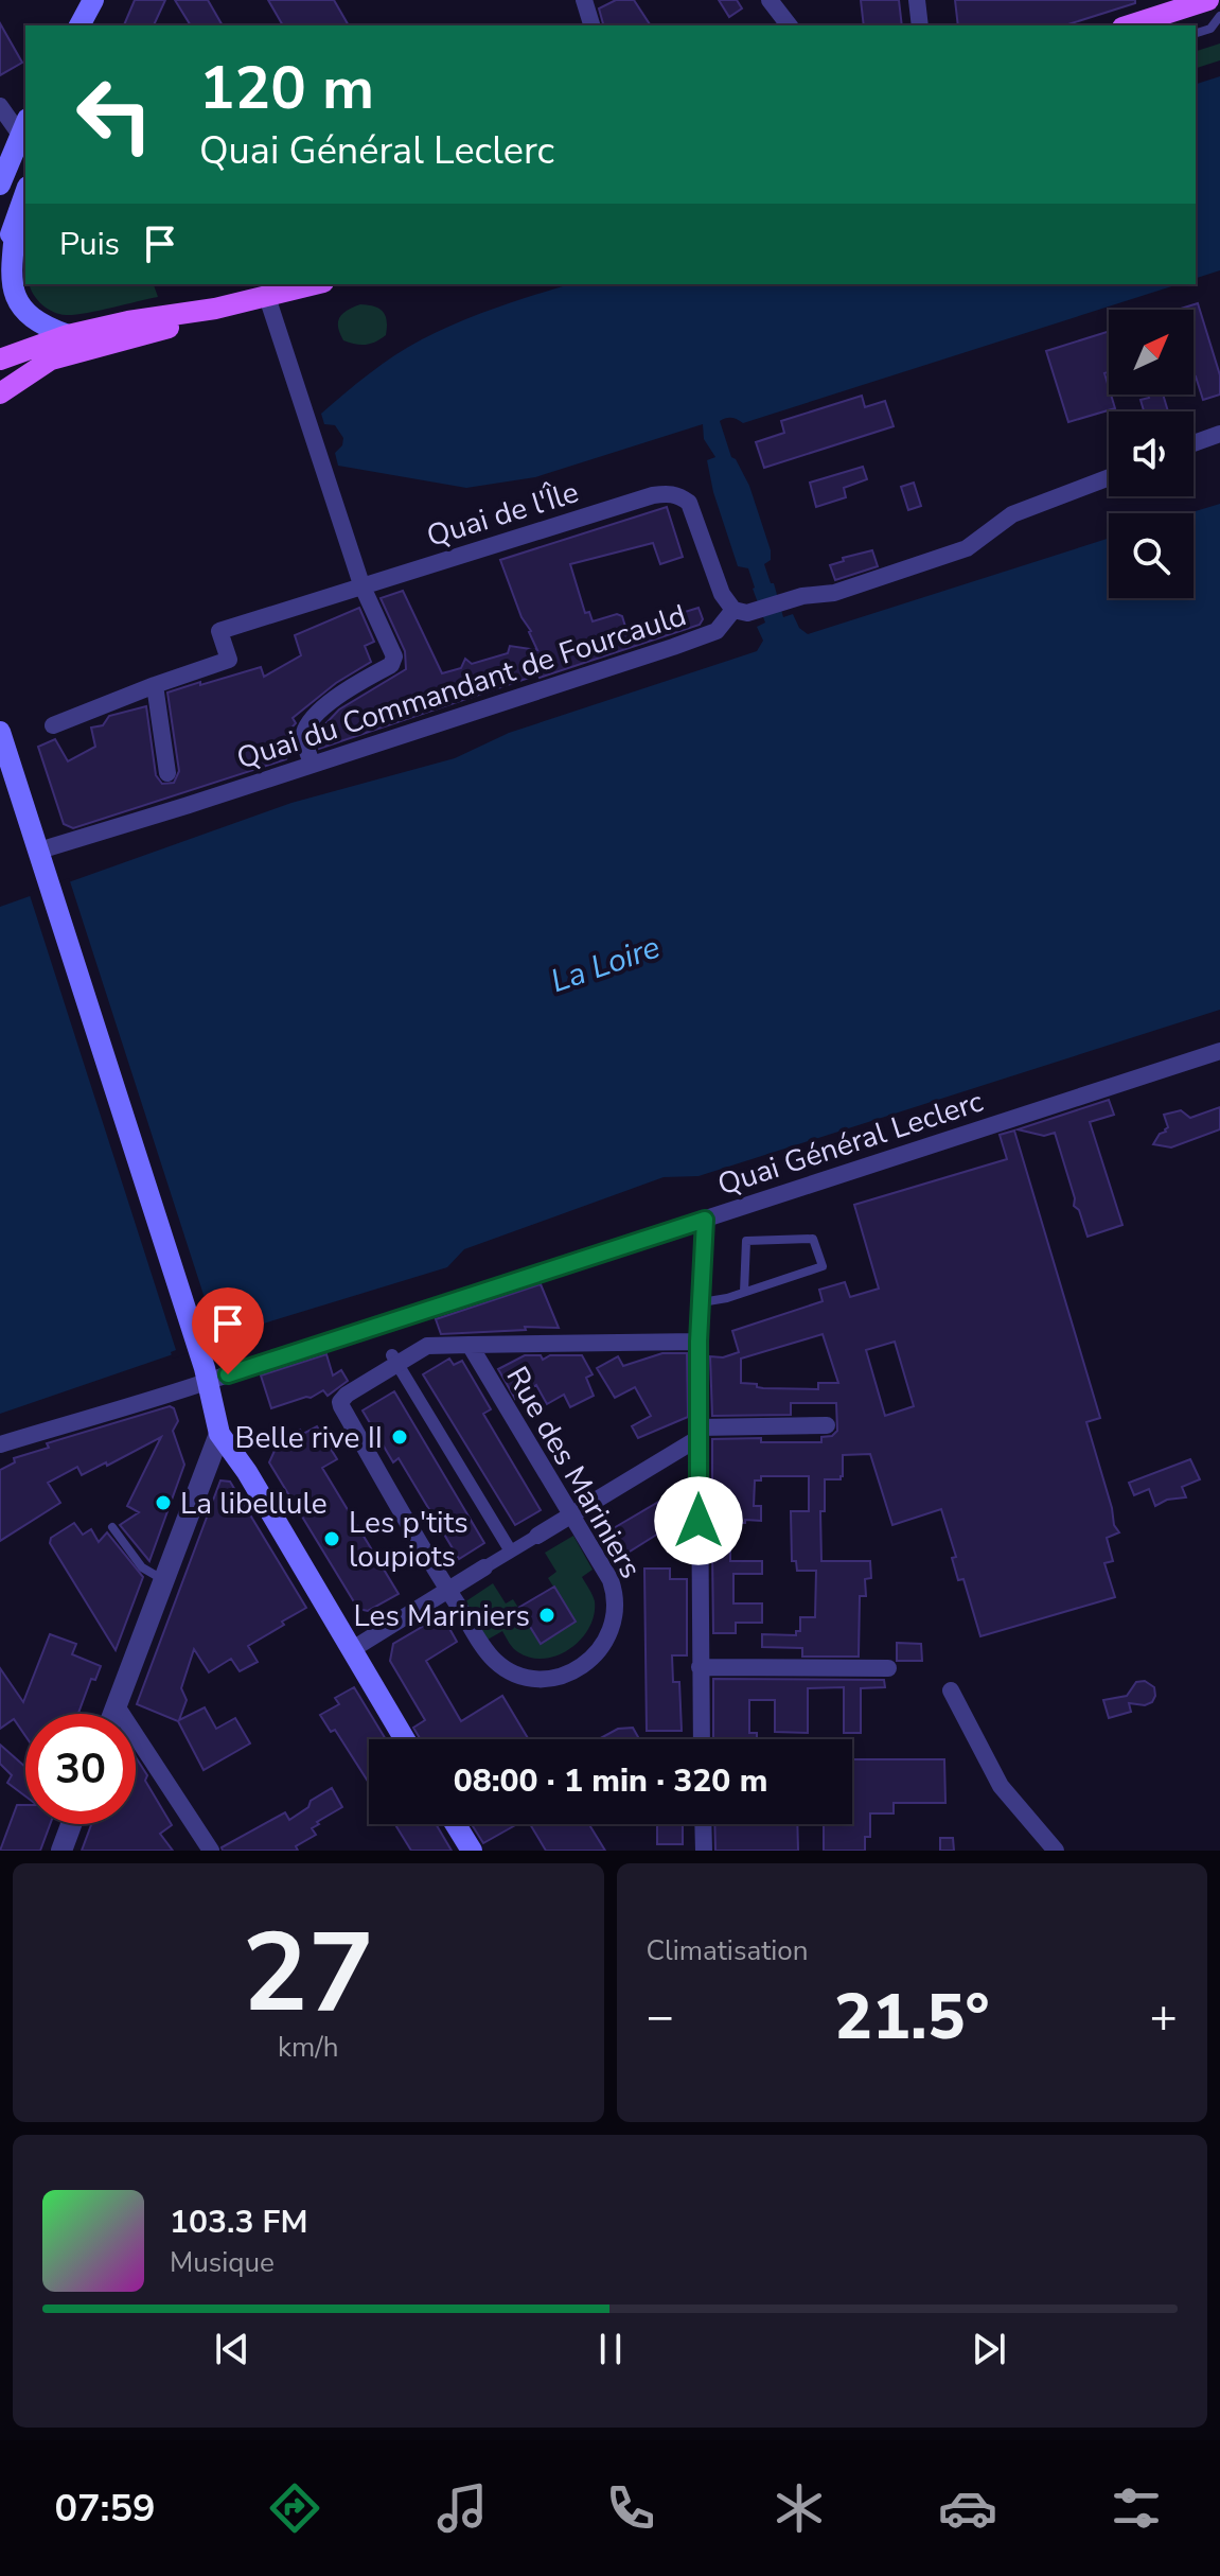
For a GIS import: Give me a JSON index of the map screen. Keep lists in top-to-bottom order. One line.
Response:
{"streets":{"street":["Quai de l'Île","Quai du Commandant de Fourcauld","Quai Général Leclerc","Rue des Mariniers"]},"crossings":[["Quai de l'Île","Quai du Commandant de Fourcauld"]],"water":["La Loire"],"places":["Belle rive II","La libellule","Les p'tits loupiots","Les Mariniers"],"north":"top right","page":{"turn":["120 m","Quai Général Leclerc"],"then":"Puis","limit":"30","trip":"08:00 · 1 min · 320 m","tile":[["27","km/h"],"Climatisation"],"heat":["−","21.5°","+"],"song":["103.3 FM","Musique"],"tabs":"07:59"}}
